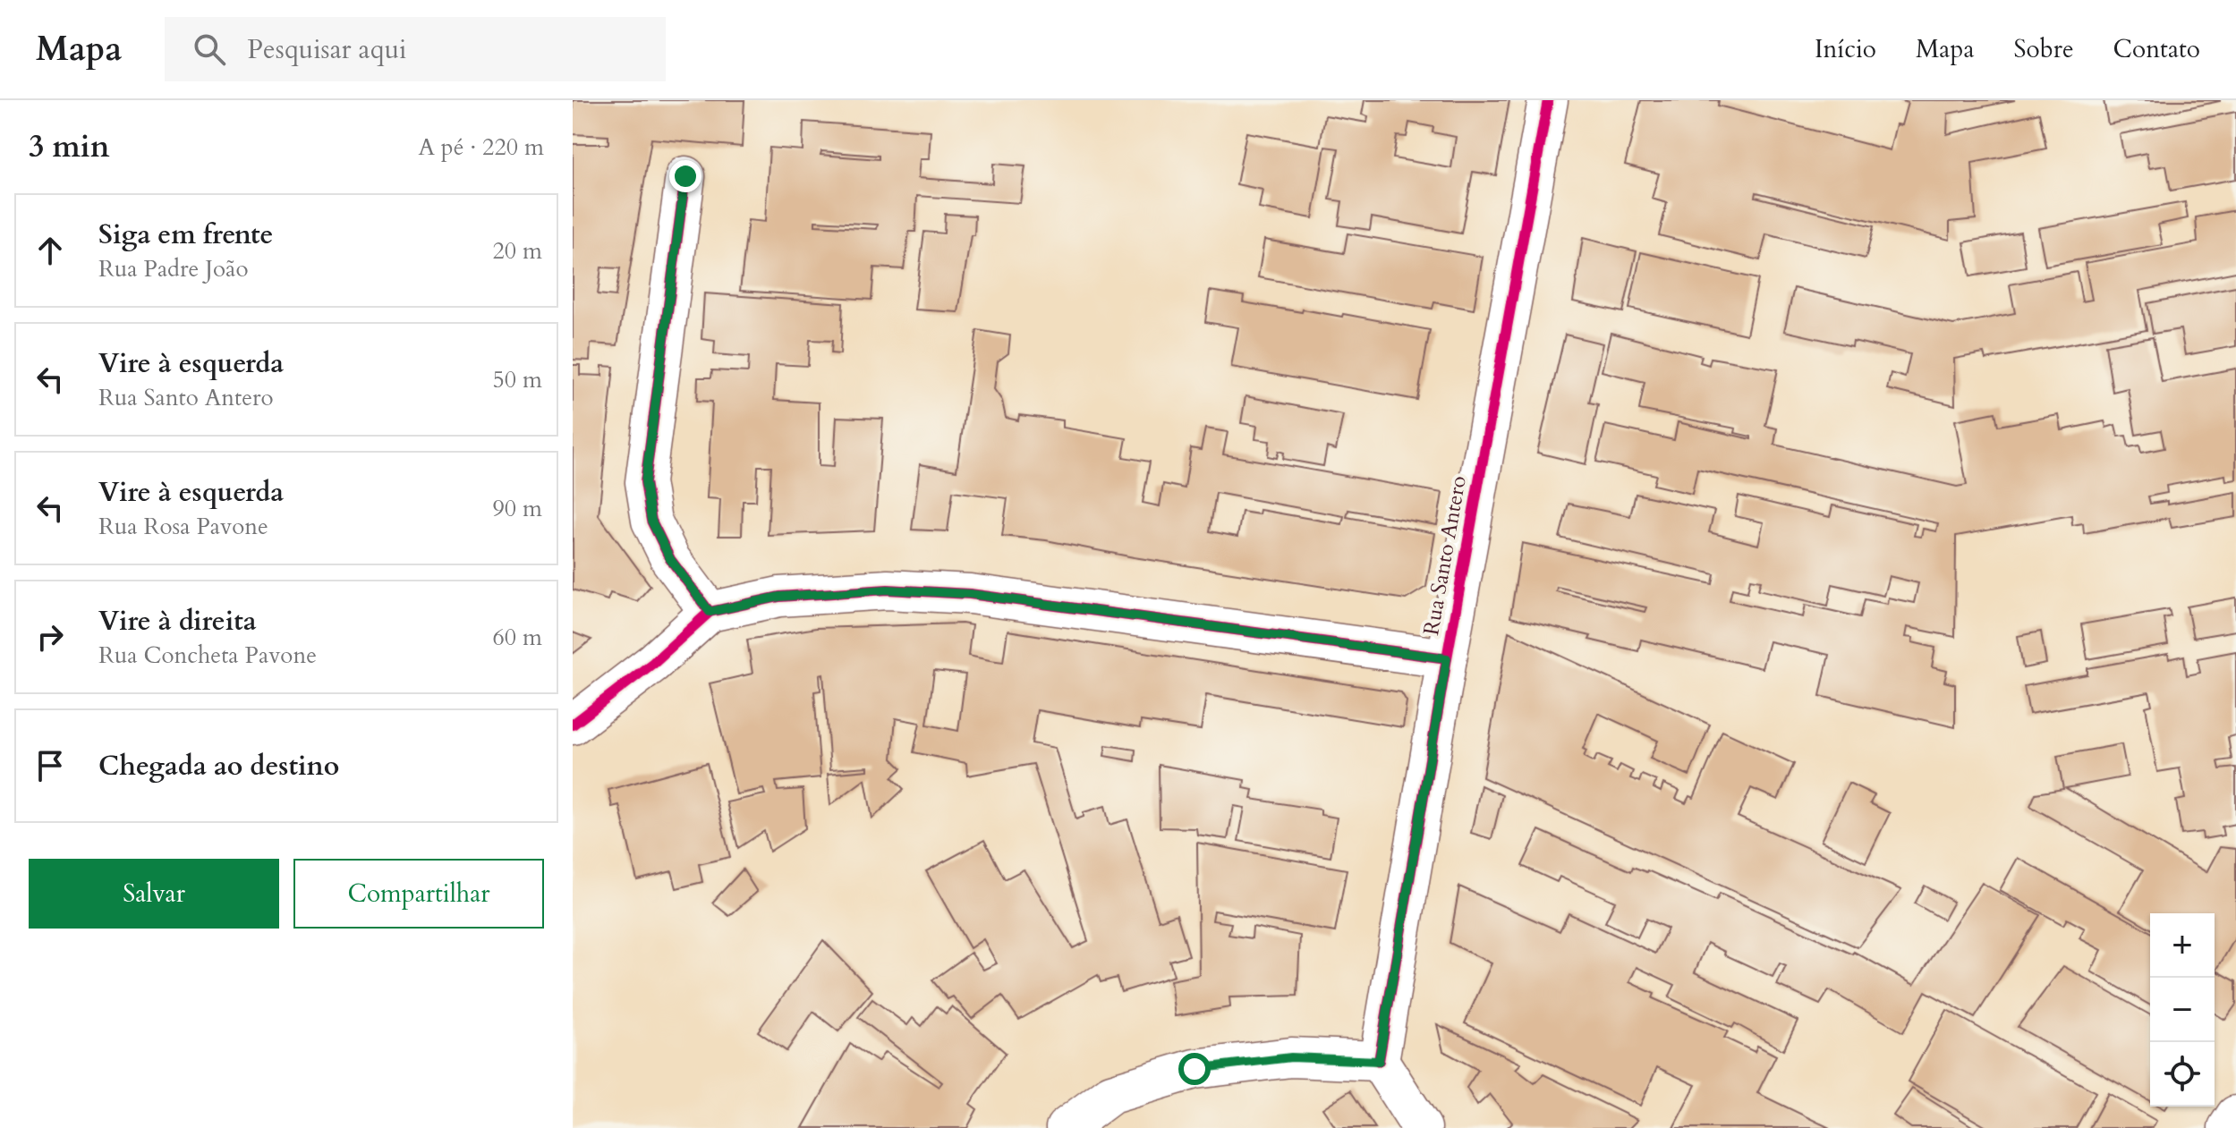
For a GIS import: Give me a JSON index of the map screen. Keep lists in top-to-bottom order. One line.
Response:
{"streets":{"street":["Rua Santo Antero"]},"page":{"header":"Mapa","search":"Pesquisar aqui","nav":["Início","Mapa","Sobre","Contato"],"heading":["3 min","A pé · 220 m"],"list":[["Siga em frente","Rua Padre João","20 m"],["Vire à esquerda","Rua Santo Antero","50 m"],["Vire à esquerda","Rua Rosa Pavone","90 m"],["Vire à direita","Rua Concheta Pavone","60 m"],"Chegada ao destino"],"buttons":["Salvar","Compartilhar"],"map_buttons":["+","−"]}}
